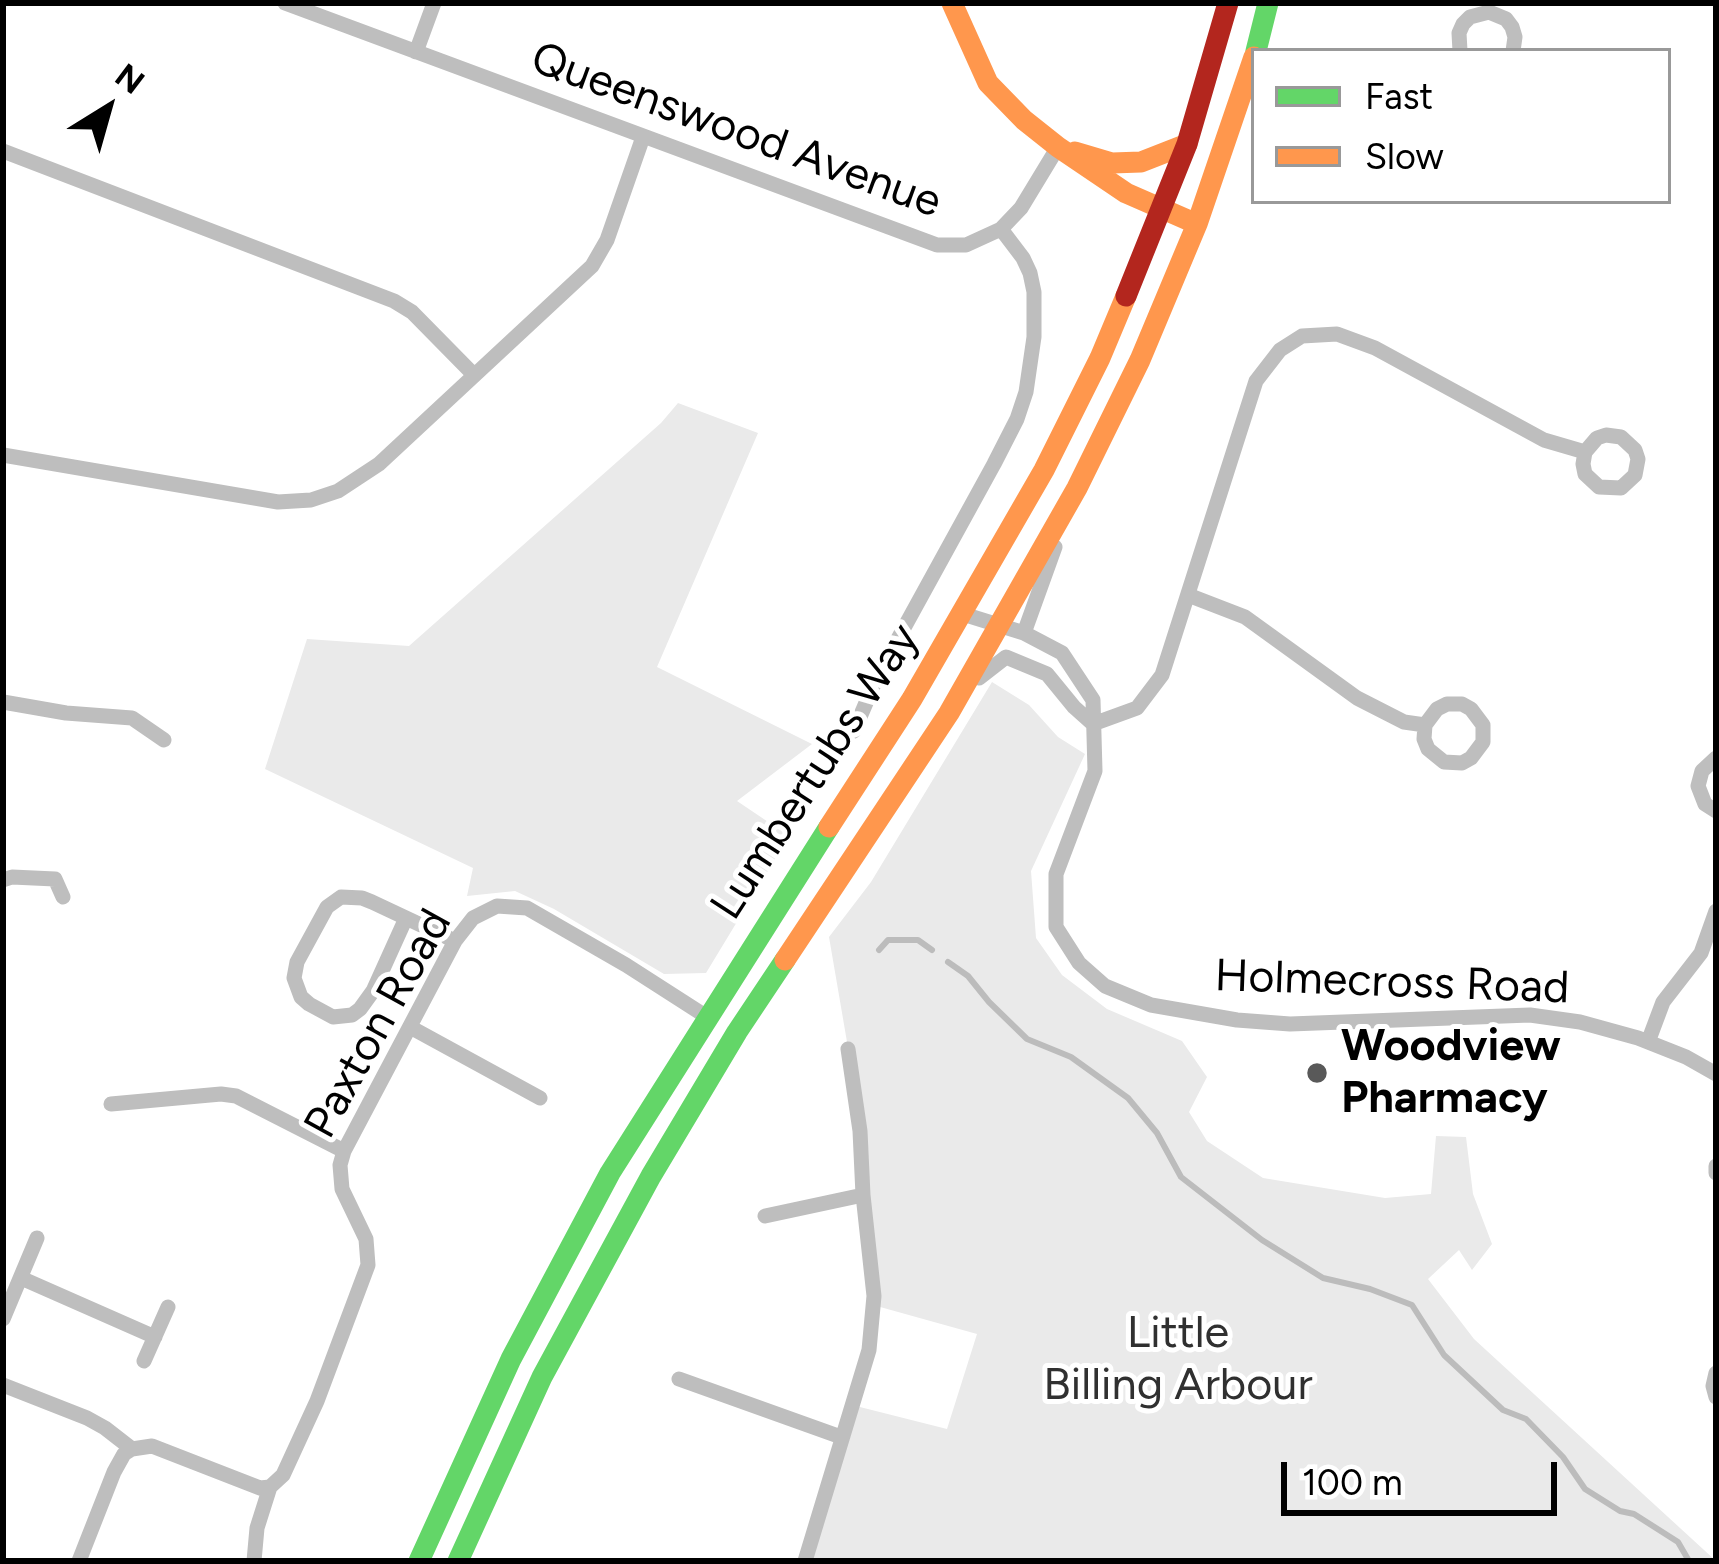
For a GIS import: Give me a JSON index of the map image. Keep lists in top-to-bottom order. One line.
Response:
{"streets":{"main road":["Lumbertubs Way"],"street":["Queenswood Avenue","Holmecross Road","Paxton Road"]},"crossings":[["Queenswood Avenue","Lumbertubs Way"],["Lumbertubs Way","Holmecross Road"],["Lumbertubs Way","Paxton Road"]],"parks":["Little Billing Arbour"],"places":["Woodview Pharmacy"],"legend":["Fast","Slow"],"scale_bar":"100 m","north":"top right"}
